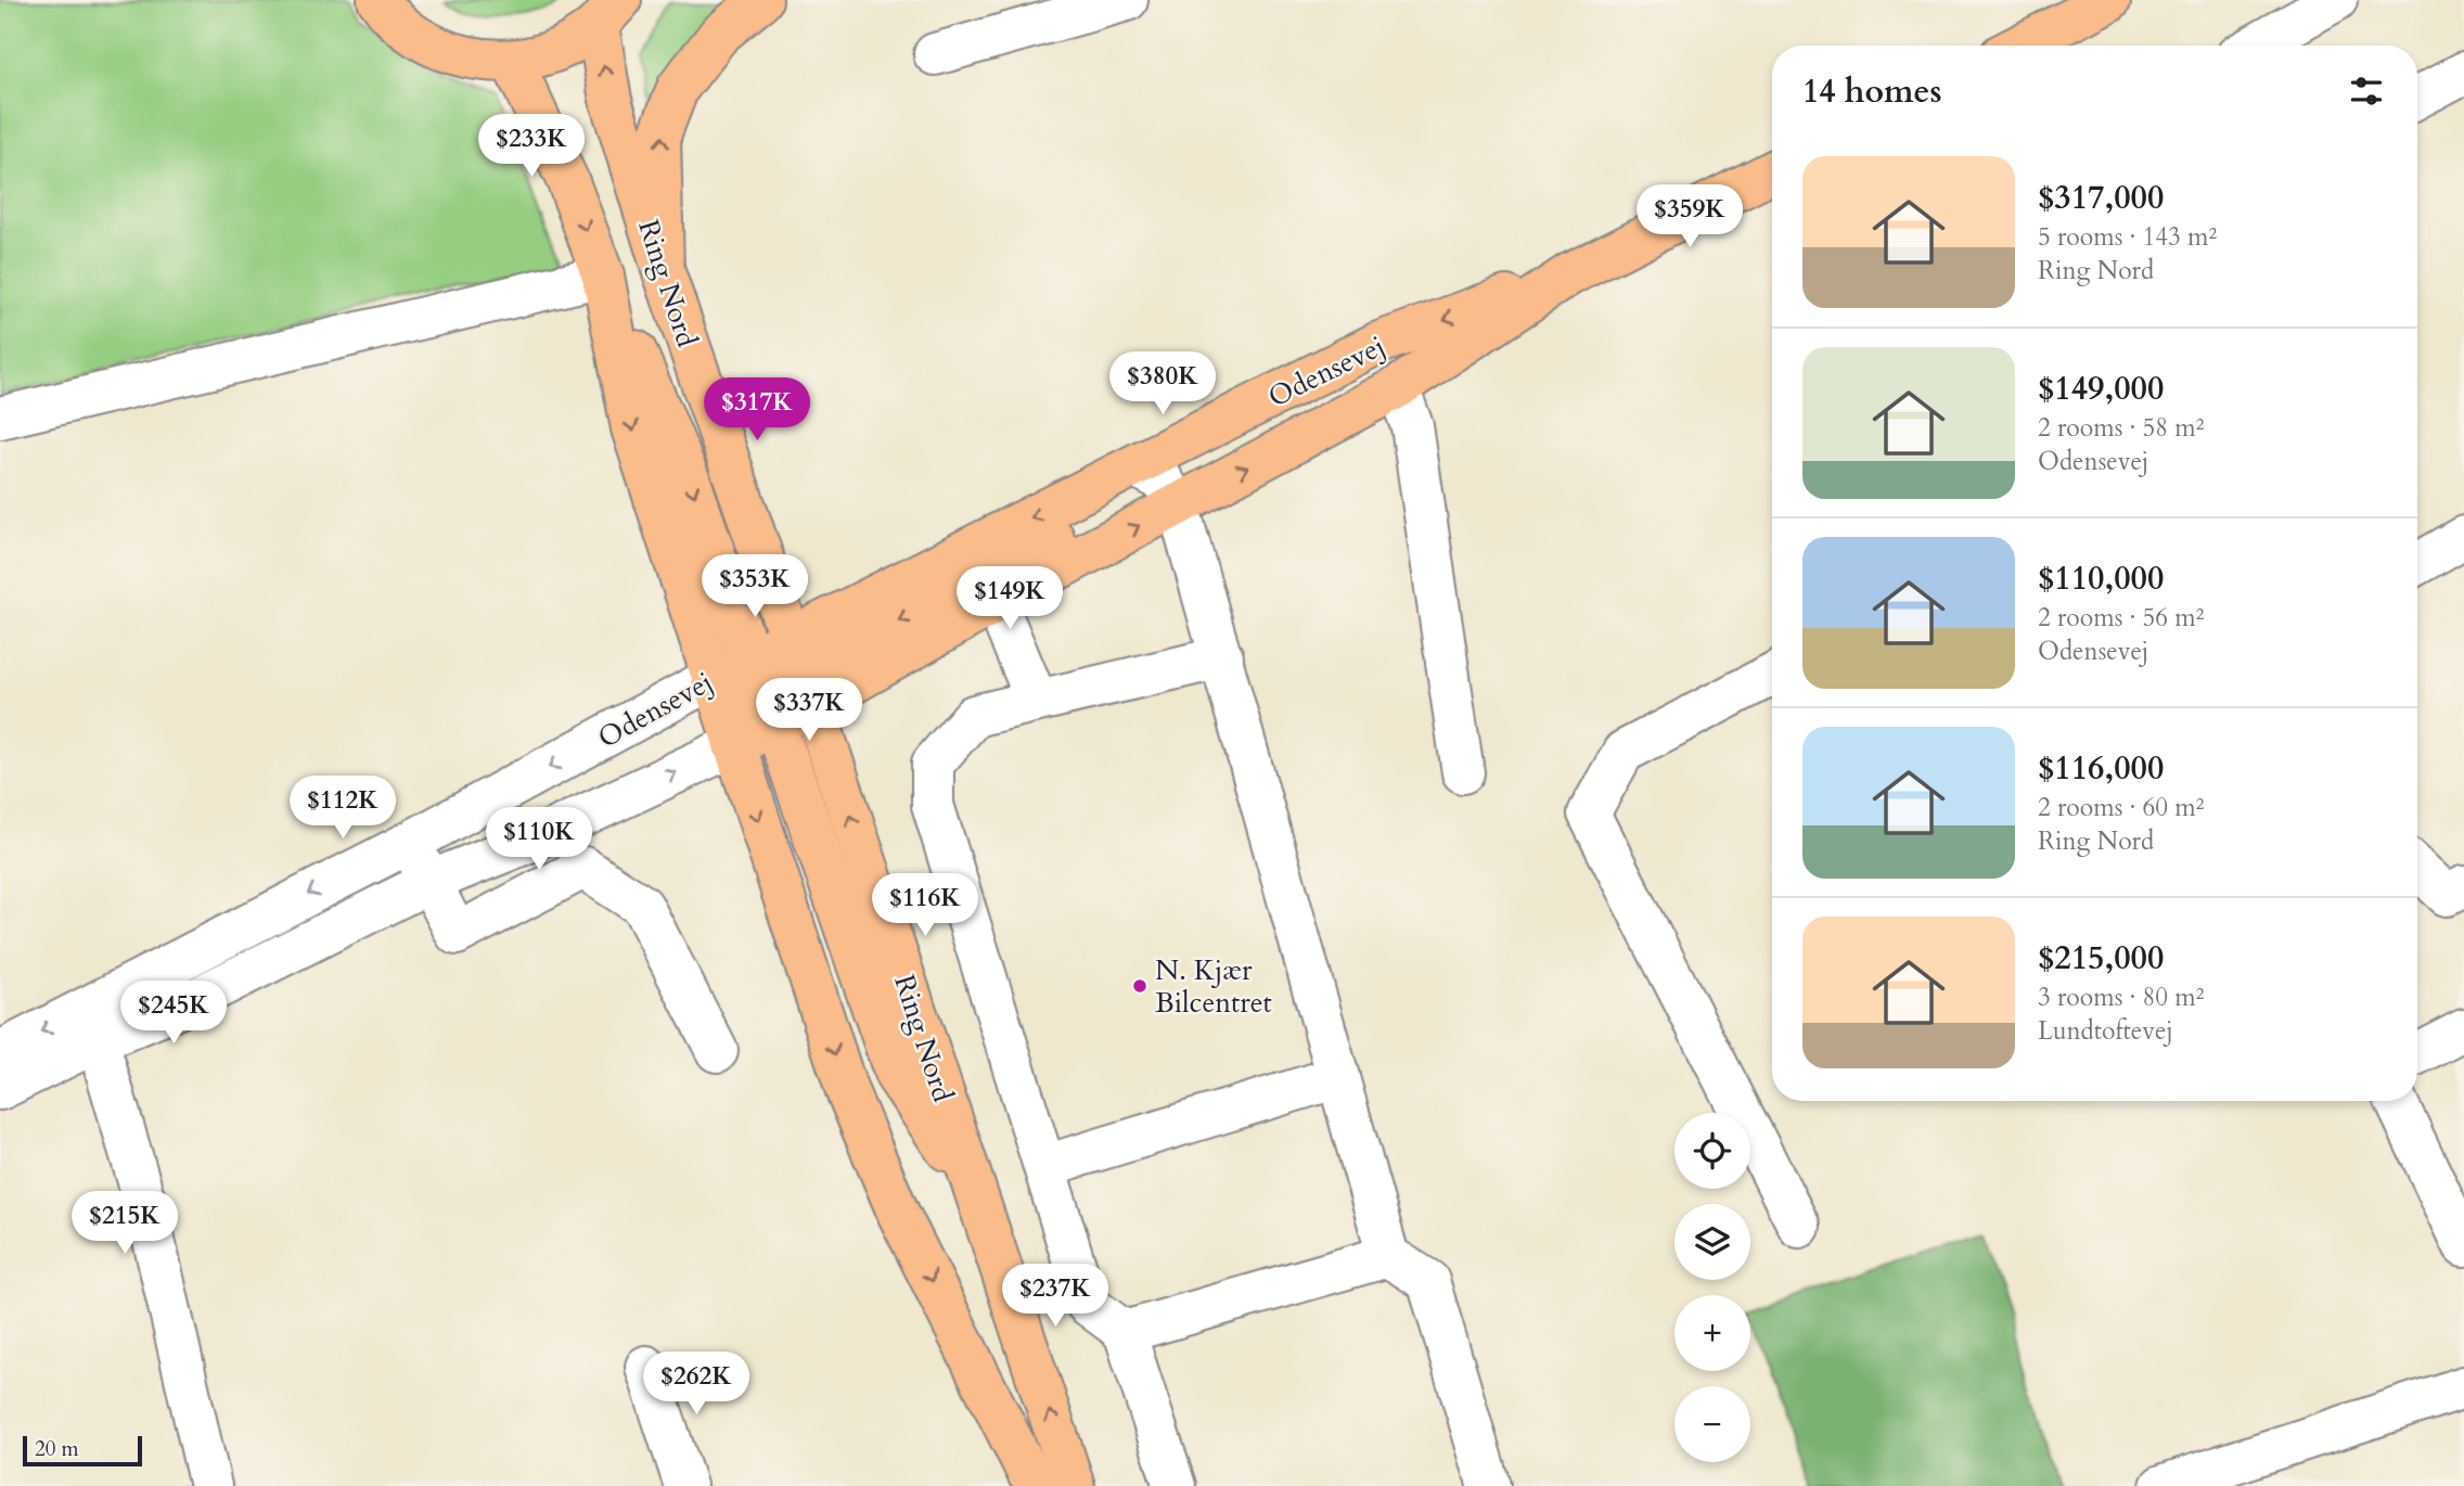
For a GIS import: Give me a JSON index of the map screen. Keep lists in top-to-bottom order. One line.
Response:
{"streets":{"main road":["Ring Nord","Odensevej"]},"crossings":[["Ring Nord","Odensevej"]],"places":["N. Kjær Bilcentret"],"scale_bar":"20 m","page":{"heading":"14 homes","price":["$233K","$359K","$380K","$317K","$353K","$149K","$337K","$112K","$110K","$116K","$245K","$215K","$237K","$262K"],"list":[{"name":"$317,000","note":"5 rooms · 143 m² · Ring Nord"},{"name":"$149,000","note":"2 rooms · 58 m² · Odensevej"},{"name":"$110,000","note":"2 rooms · 56 m² · Odensevej"},{"name":"$116,000","note":"2 rooms · 60 m² · Ring Nord"},{"name":"$215,000","note":"3 rooms · 80 m² · Lundtoftevej"}],"map_buttons":["+","−"],"scale":"20 m"}}
